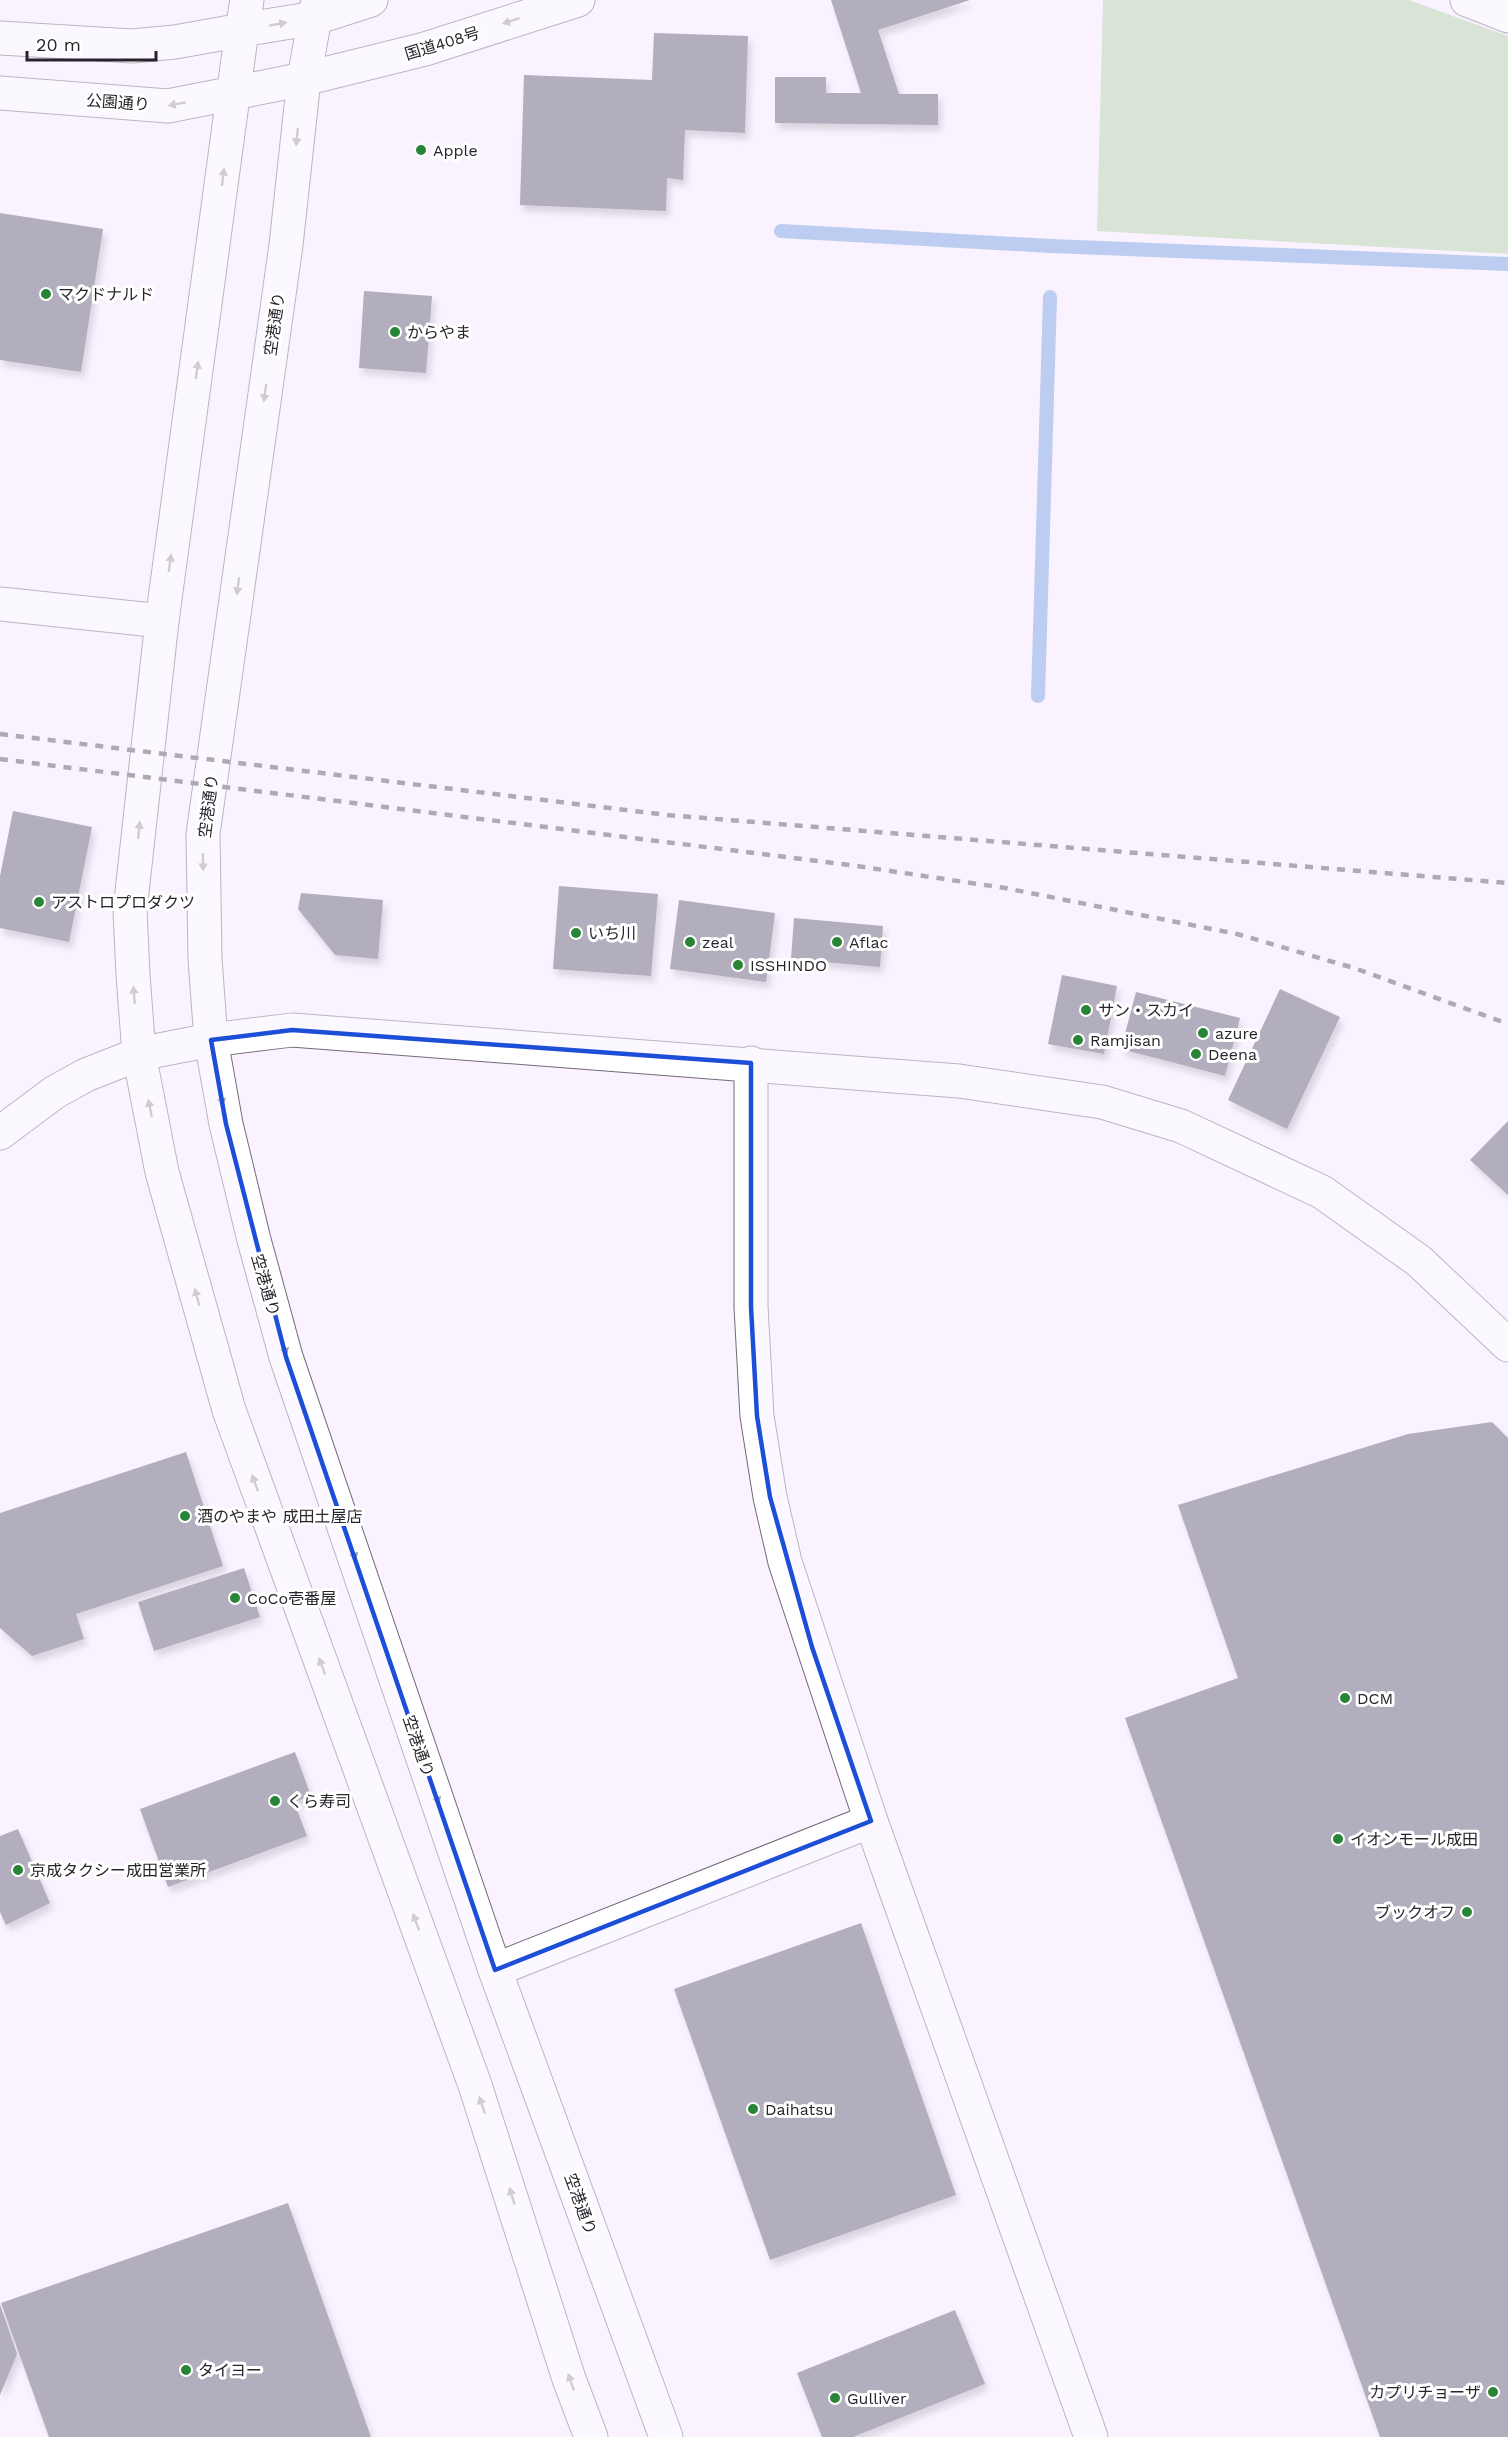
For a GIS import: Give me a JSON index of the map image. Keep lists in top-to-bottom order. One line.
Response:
{"streets":{"main road":["国道408号","公園通り","空港通り"]},"crossings":[["国道408号","公園通り"],["国道408号","空港通り"]],"one_way":["国道408号"],"places":["Apple","マクドナルド","からやま","アストロプロダクツ","いち川","zeal","Aflac","ISSHINDO","サン・スカイ","azure","Ramjisan","Deena","酒のやまや 成田土屋店","CoCo壱番屋","DCM","くら寿司","イオンモール成田","京成タクシー成田営業所","ブックオフ","Daihatsu","タイヨー","カプリチョーザ","Gulliver"],"scale_bar":"20 m"}
